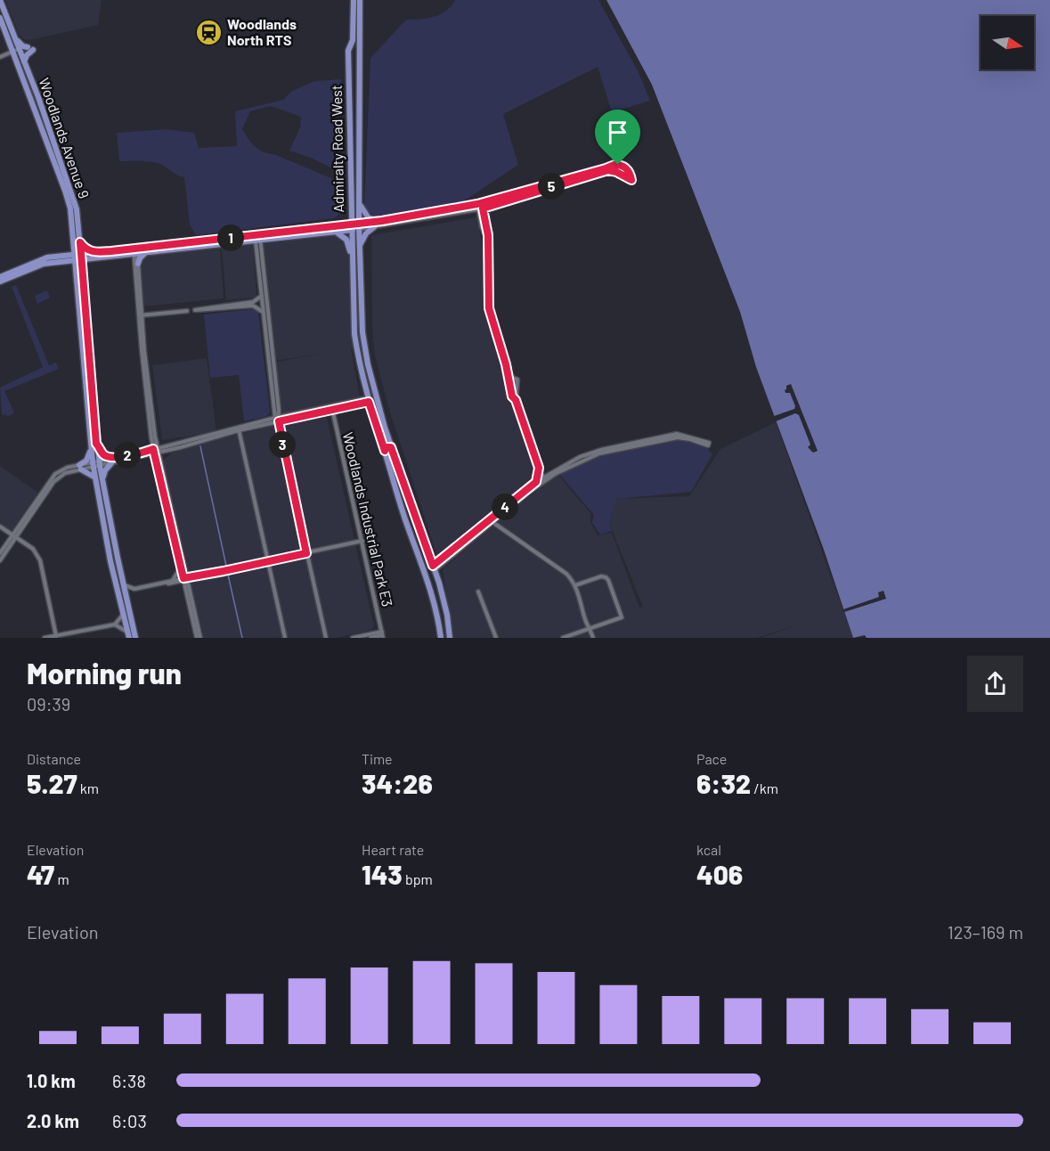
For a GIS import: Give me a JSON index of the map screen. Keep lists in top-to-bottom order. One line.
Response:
{"streets":{"main road":["Woodlands Avenue 9","Admiralty Road West"],"street":["Woodlands Industrial Park E3"]},"places":{"station":["Woodlands North RTS"]},"north":"right","page":{"pins":["5","1","3","2","4"],"heading":["Morning run","09:39"],"stats":[["Distance","5.27 km"],["Time","34:26"],["Pace","6:32 /km"],["Elevation","47 m"],["Heart rate","143 bpm"],["kcal","406"]],"chart":["Elevation","123–169 m"],"list":[{"name":"1.0 km","note":"6:38"},{"name":"2.0 km","note":"6:03"}]}}
